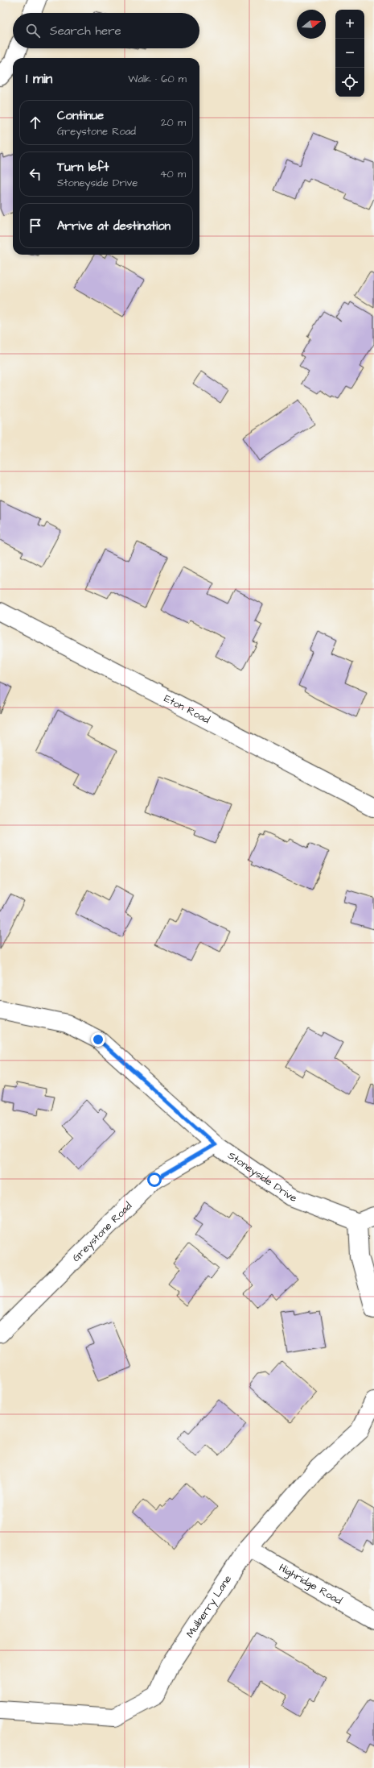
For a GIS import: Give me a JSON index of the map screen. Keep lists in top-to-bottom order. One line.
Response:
{"streets":{"street":["Eton Road","Stoneyside Drive","Greystone Road","Highridge Road","Mulberry Lane"]},"crossings":[["Stoneyside Drive","Greystone Road"],["Highridge Road","Mulberry Lane"]],"north":"right","page":{"map_buttons":["+","−"],"search":"Search here","heading":["1 min","Walk · 60 m"],"list":[["Continue","Greystone Road","20 m"],["Turn left","Stoneyside Drive","40 m"],"Arrive at destination"]}}
